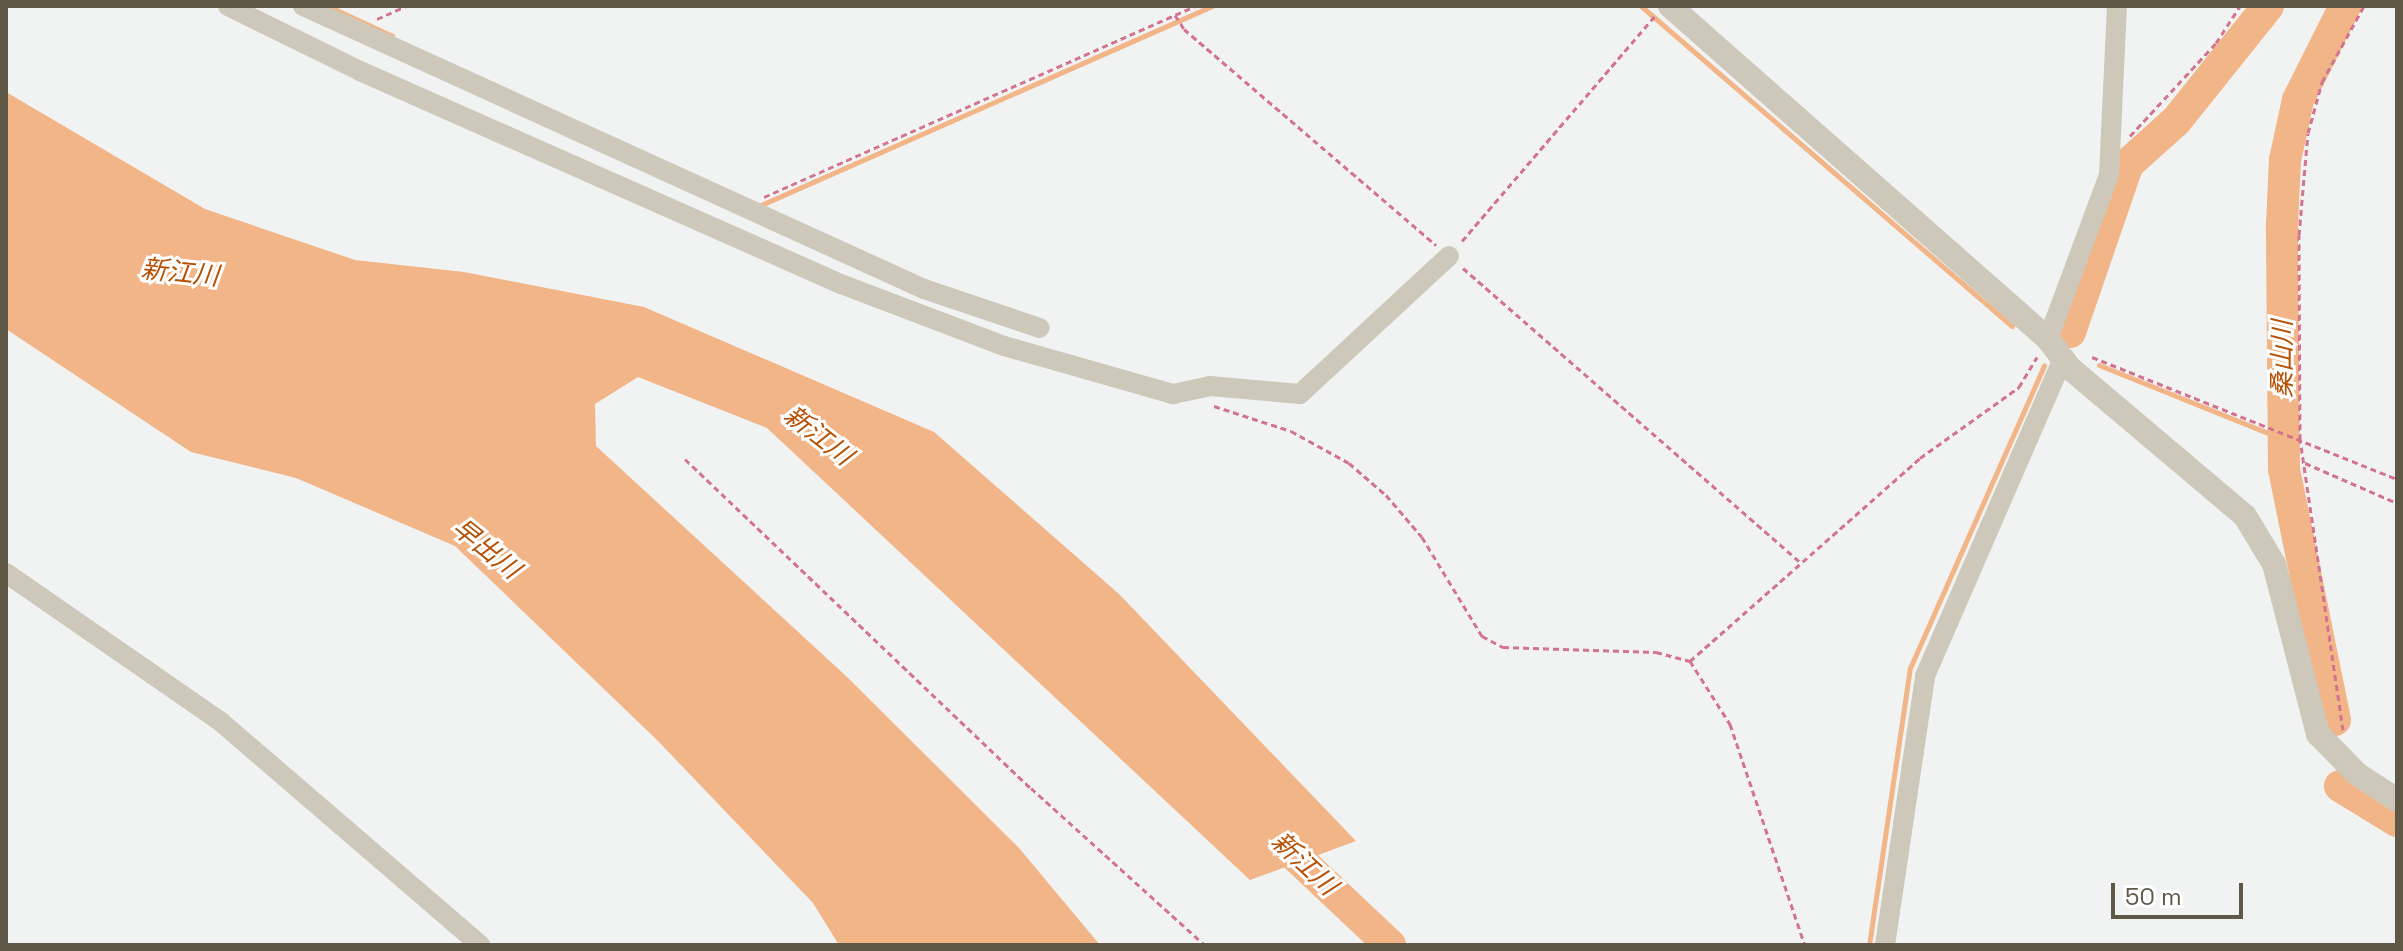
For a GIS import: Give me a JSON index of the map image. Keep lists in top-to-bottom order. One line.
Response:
{"water":["新江川","桑山川","早出川"],"scale_bar":"50 m"}
